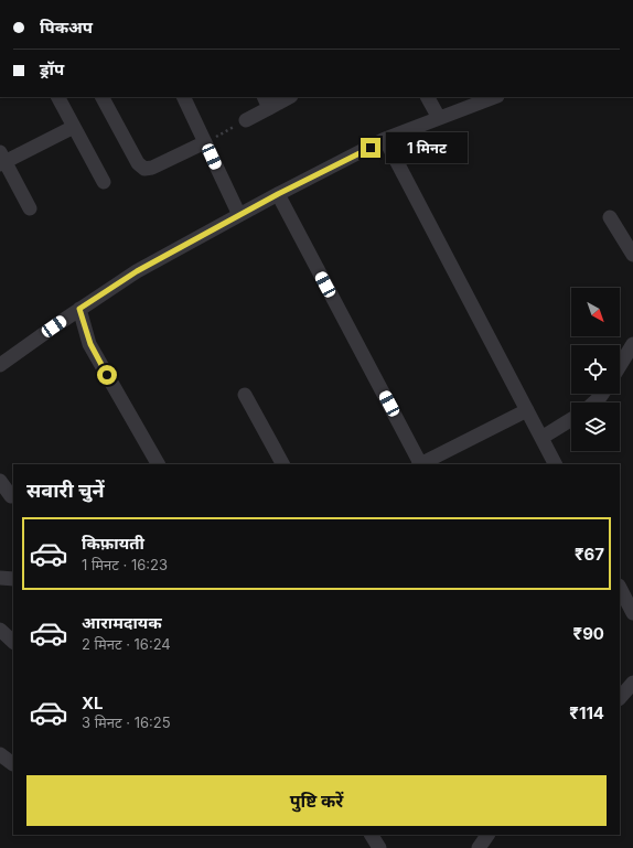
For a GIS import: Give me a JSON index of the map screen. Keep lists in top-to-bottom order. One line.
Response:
{"north":"bottom right","page":{"banner":["पिकअप","ड्रॉप"],"bubble":"1 मिनट","heading":"सवारी चुनें","list":[{"name":"किफ़ायती","note":"1 मिनट · 16:23","value":"₹67"},{"name":"आरामदायक","note":"2 मिनट · 16:24","value":"₹90"},{"name":"XL","note":"3 मिनट · 16:25","value":"₹114"}],"buttons":"पुष्टि करें"}}
